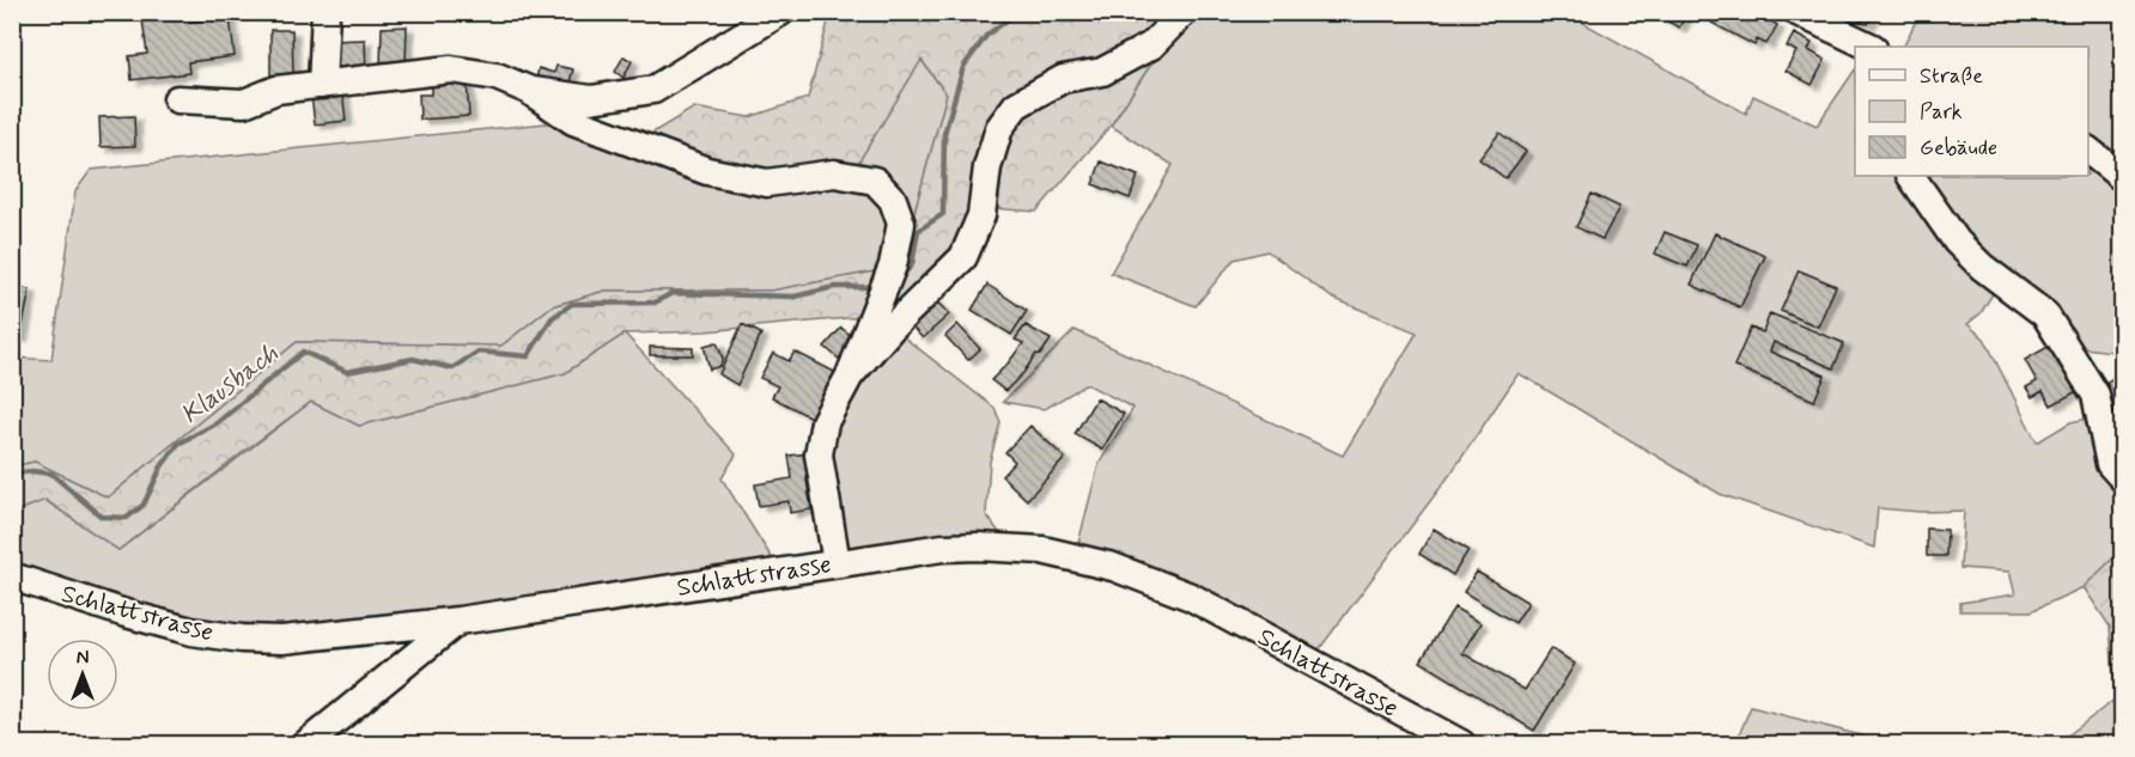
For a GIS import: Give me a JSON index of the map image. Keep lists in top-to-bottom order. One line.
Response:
{"streets":{"street":["Schlattstrasse"]},"water":["Klausbach"],"legend":["Straße","Park","Gebäude"],"north":"top"}
